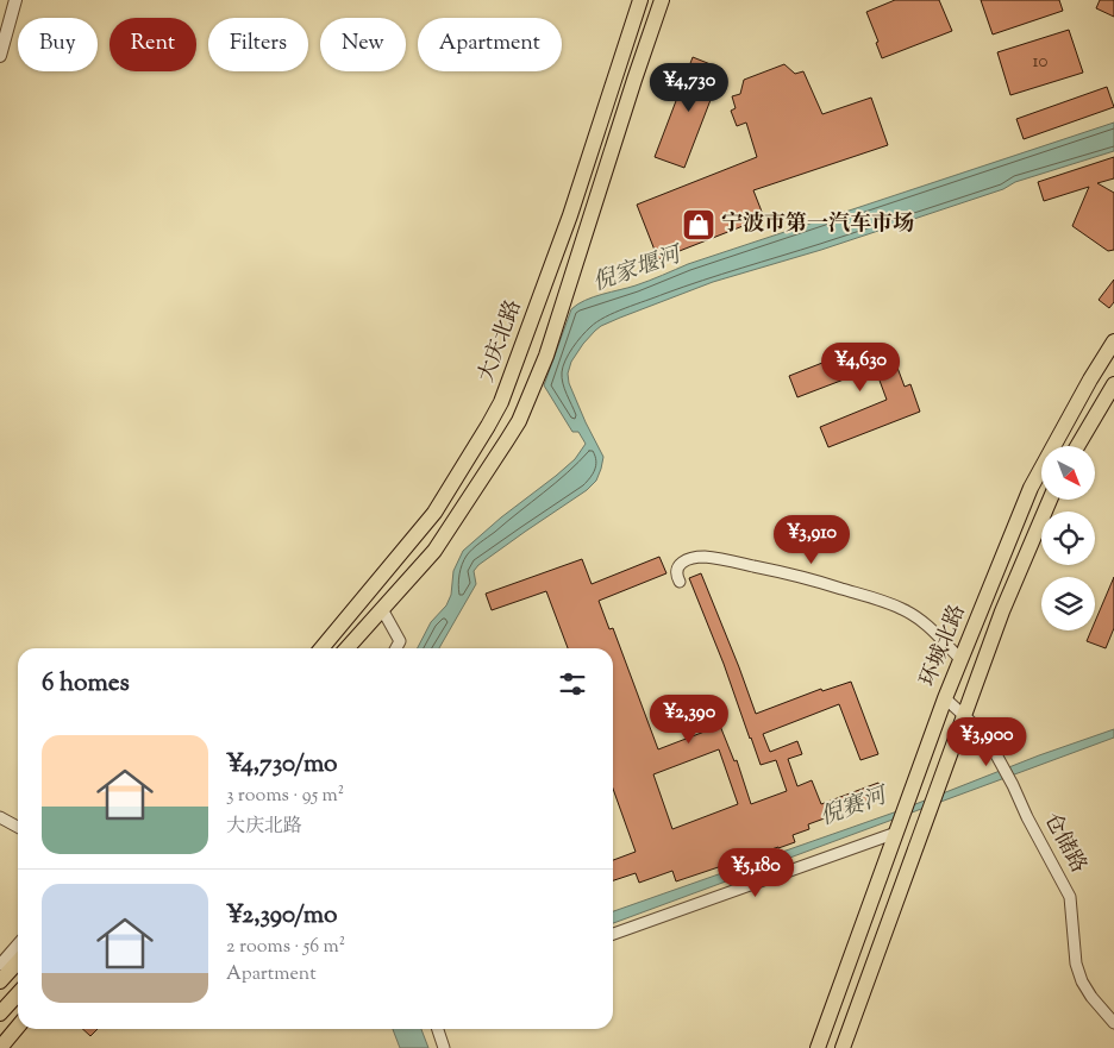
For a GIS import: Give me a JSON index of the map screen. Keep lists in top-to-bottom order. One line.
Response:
{"streets":{"main road":["大庆北路","环城北路"],"street":["仓储路"]},"crossings":[["环城北路","仓储路"]],"water":["倪家堰河","倪赛河"],"places":{"shop":["宁波市第一汽车市场"]},"house_numbers":["10"],"north":"bottom right","page":{"chip":["Buy","Rent","Filters","New","Apartment"],"price":["¥4,730","¥4,630","¥3,910","¥2,390","¥3,900","¥5,180"],"heading":"6 homes","list":[{"name":"¥4,730/mo","note":"3 rooms · 95 m² · 大庆北路"},{"name":"¥2,390/mo","note":"2 rooms · 56 m² · Apartment"}]}}
